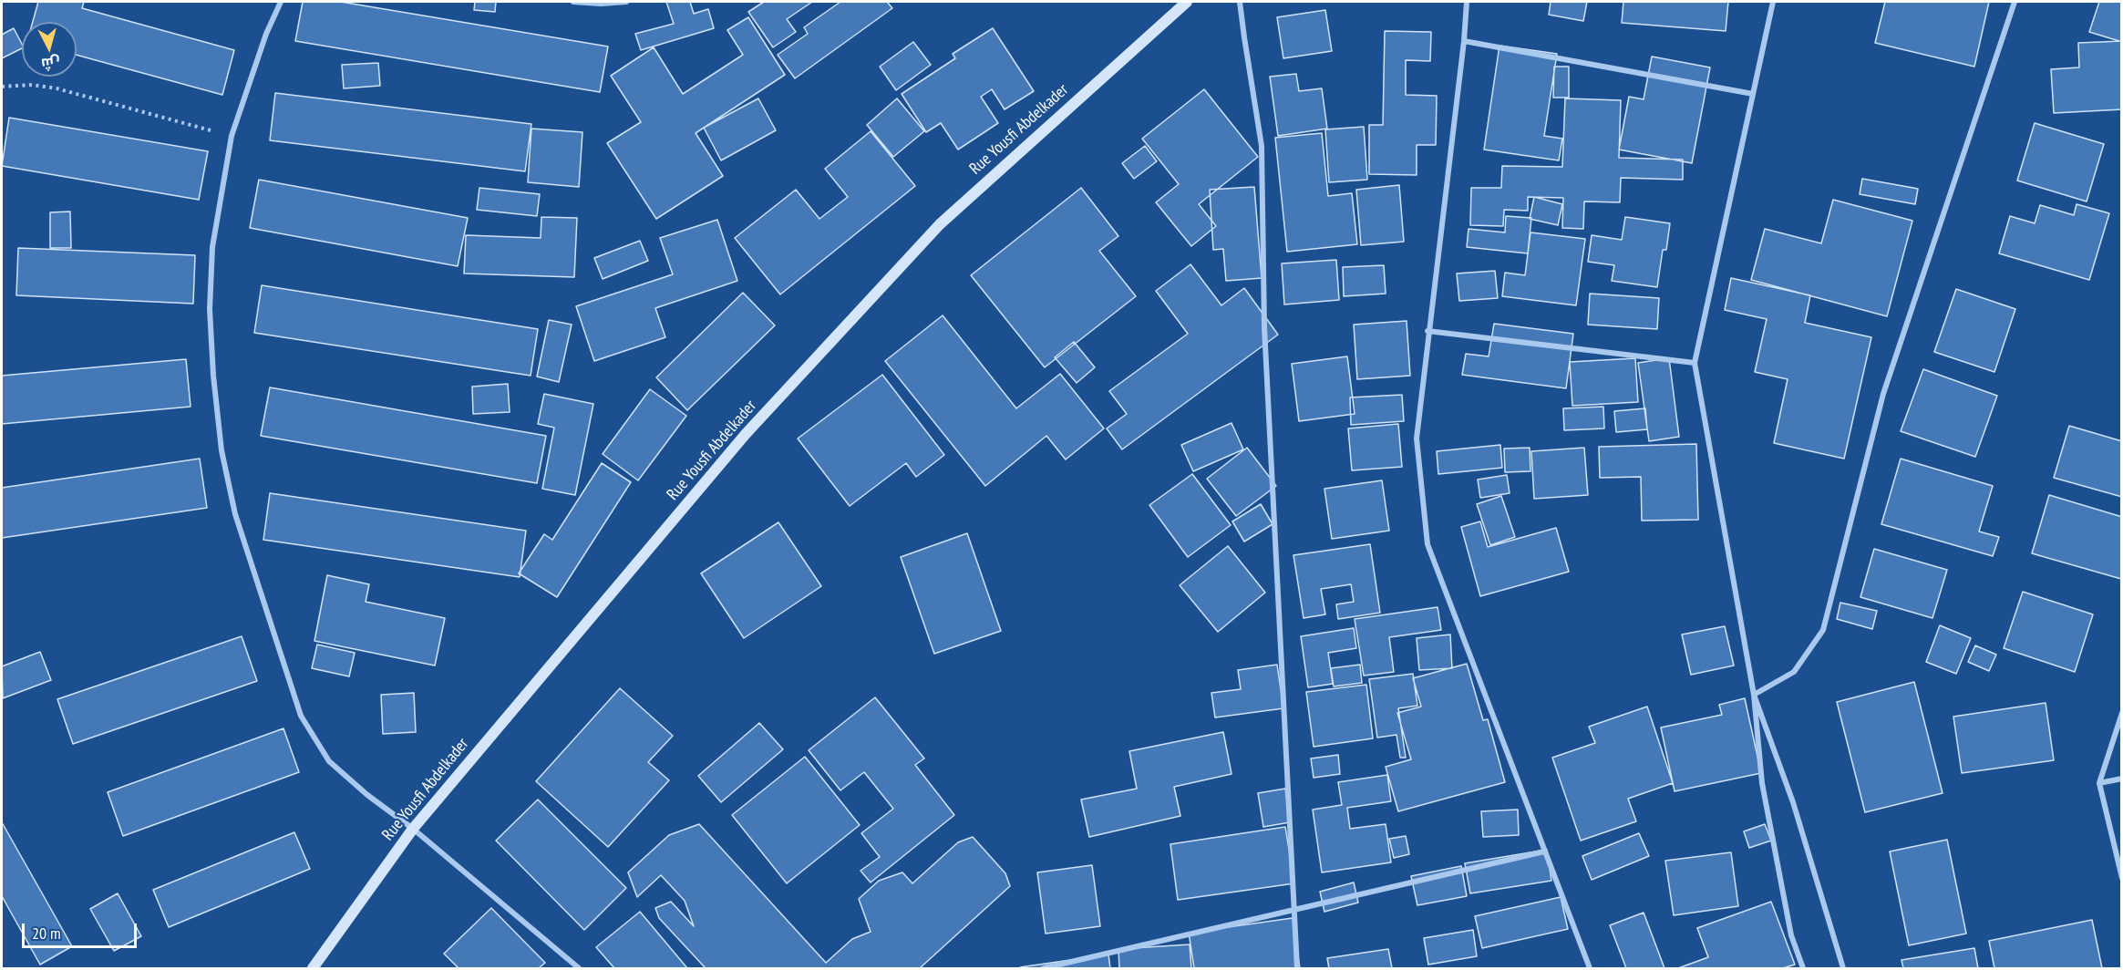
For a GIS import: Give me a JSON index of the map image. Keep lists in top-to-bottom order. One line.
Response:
{"streets":{"main road":["Rue Yousfi Abdelkader"]},"scale_bar":"20 m","north":"bottom"}
